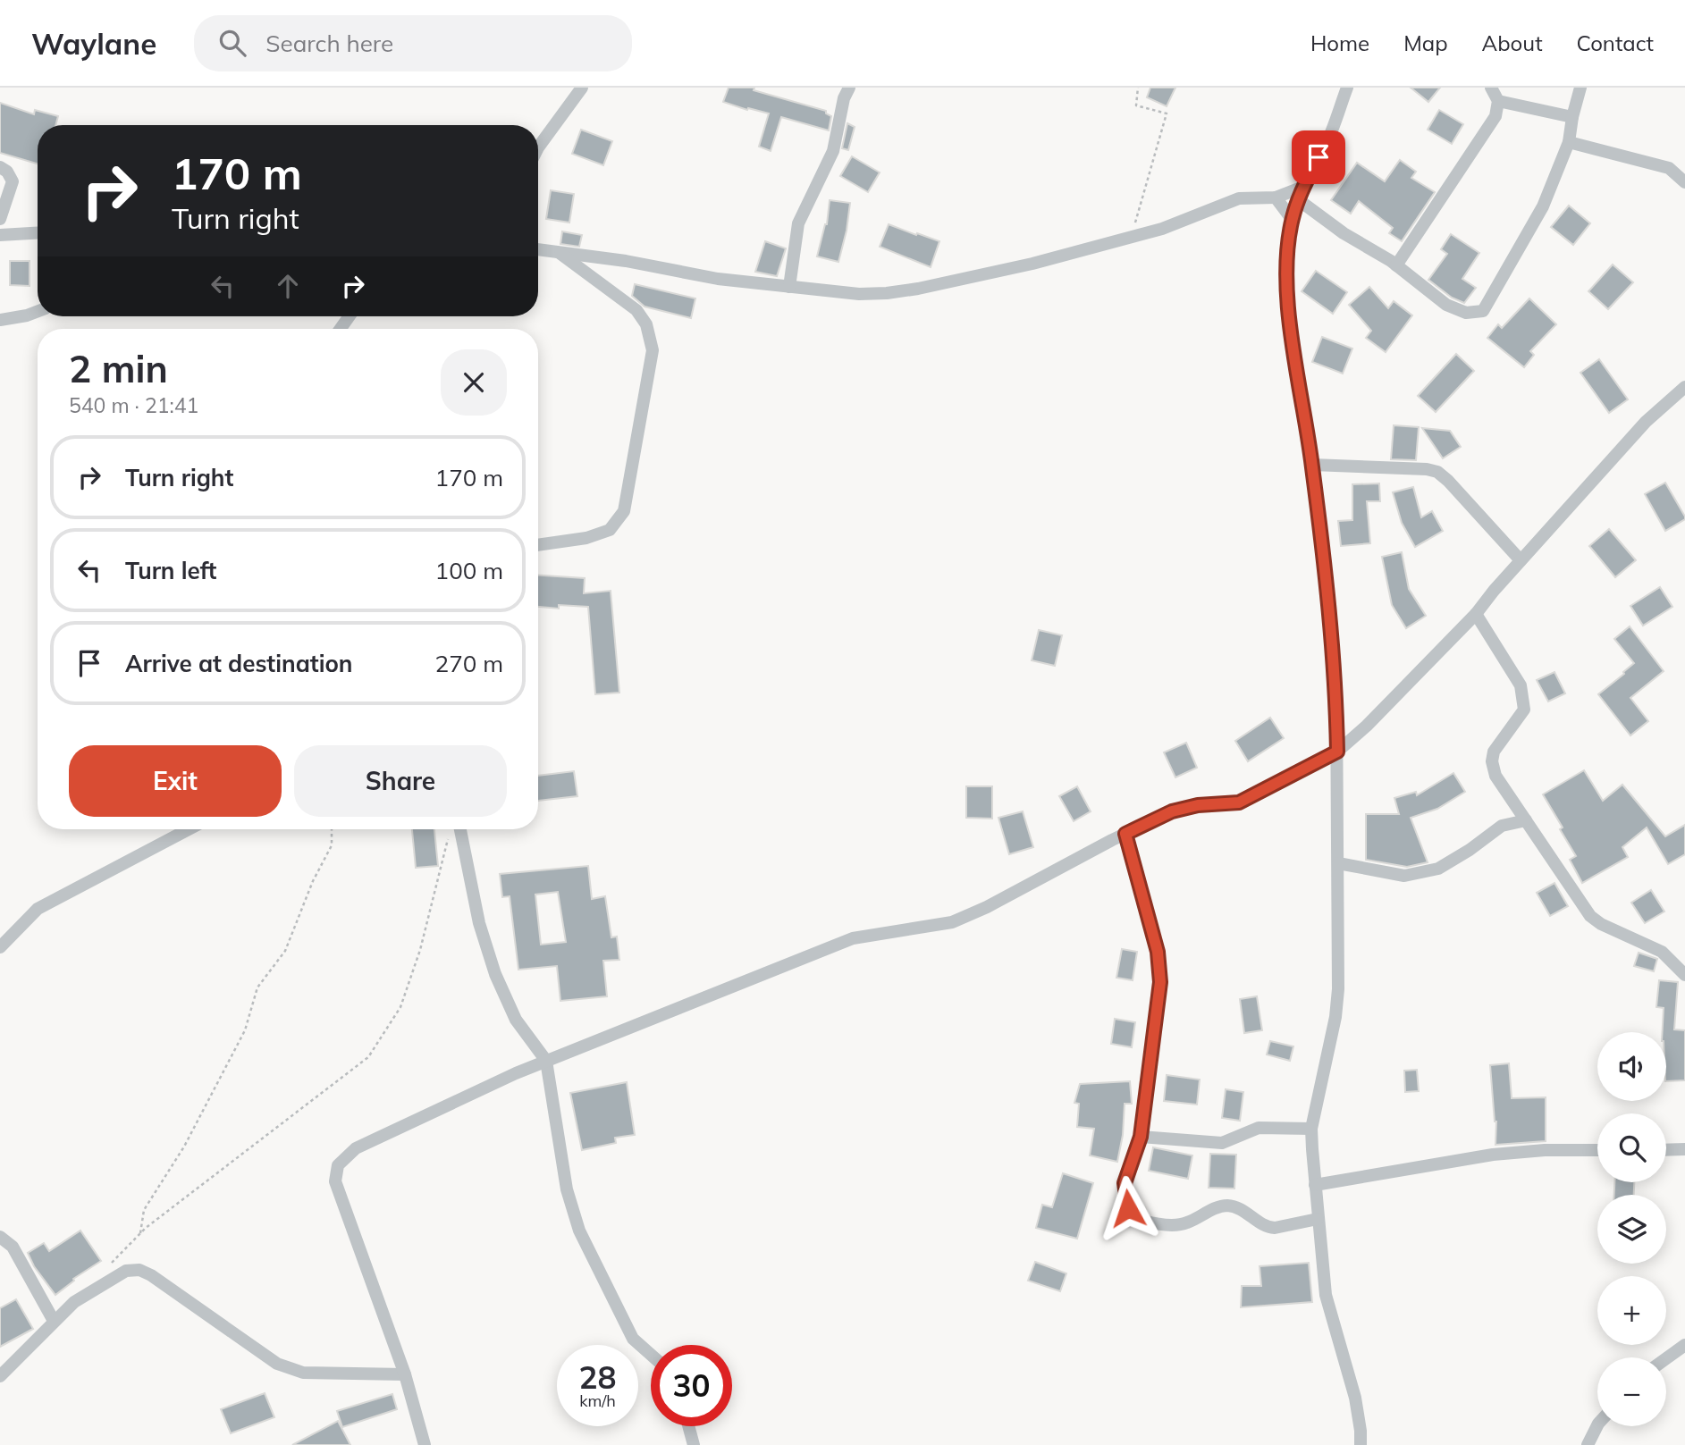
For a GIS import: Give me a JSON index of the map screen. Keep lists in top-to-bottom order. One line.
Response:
{"page":{"header":"Waylane","search":"Search here","nav":["Home","Map","About","Contact"],"turn":["170 m","Turn right"],"heading":["2 min","540 m · 21:41"],"list":[{"name":"Turn right","value":"170 m"},{"name":"Turn left","value":"100 m"},{"name":"Arrive at destination","value":"270 m"}],"buttons":["Exit","Share"],"map_buttons":["+","−"],"speed":"28 km/h","limit":"30"}}
